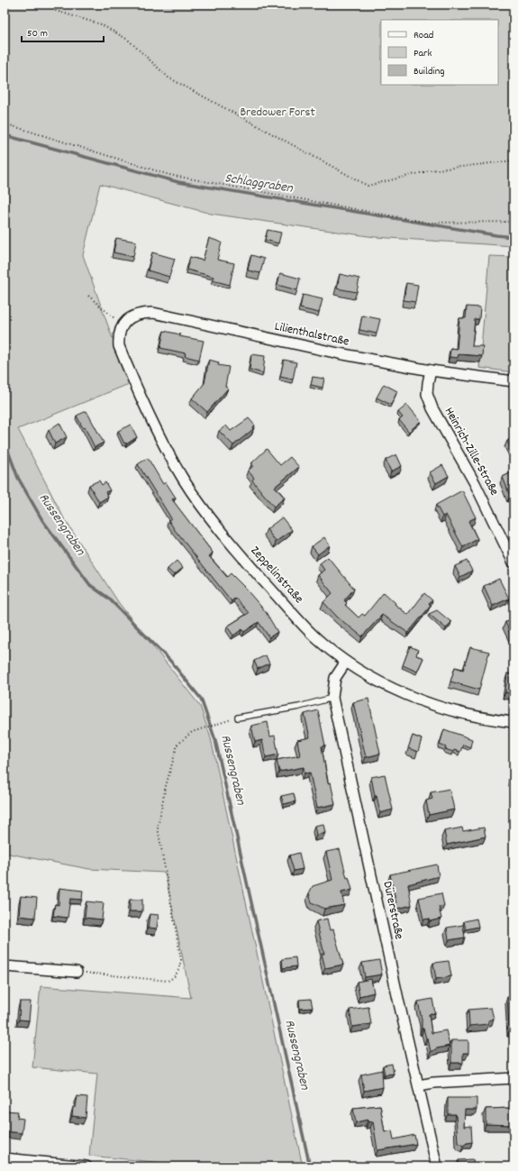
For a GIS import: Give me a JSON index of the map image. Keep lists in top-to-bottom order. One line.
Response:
{"streets":{"street":["Lilienthalstraße","Heinrich-Zille-Straße","Zeppelinstraße","Dürerstraße"]},"crossings":[["Lilienthalstraße","Heinrich-Zille-Straße"],["Lilienthalstraße","Zeppelinstraße"],["Zeppelinstraße","Dürerstraße"]],"water":["Schlaggraben","Russengraben"],"parks":["Bredower Forst"],"legend":["Road","Park","Building"],"scale_bar":"50 m"}
